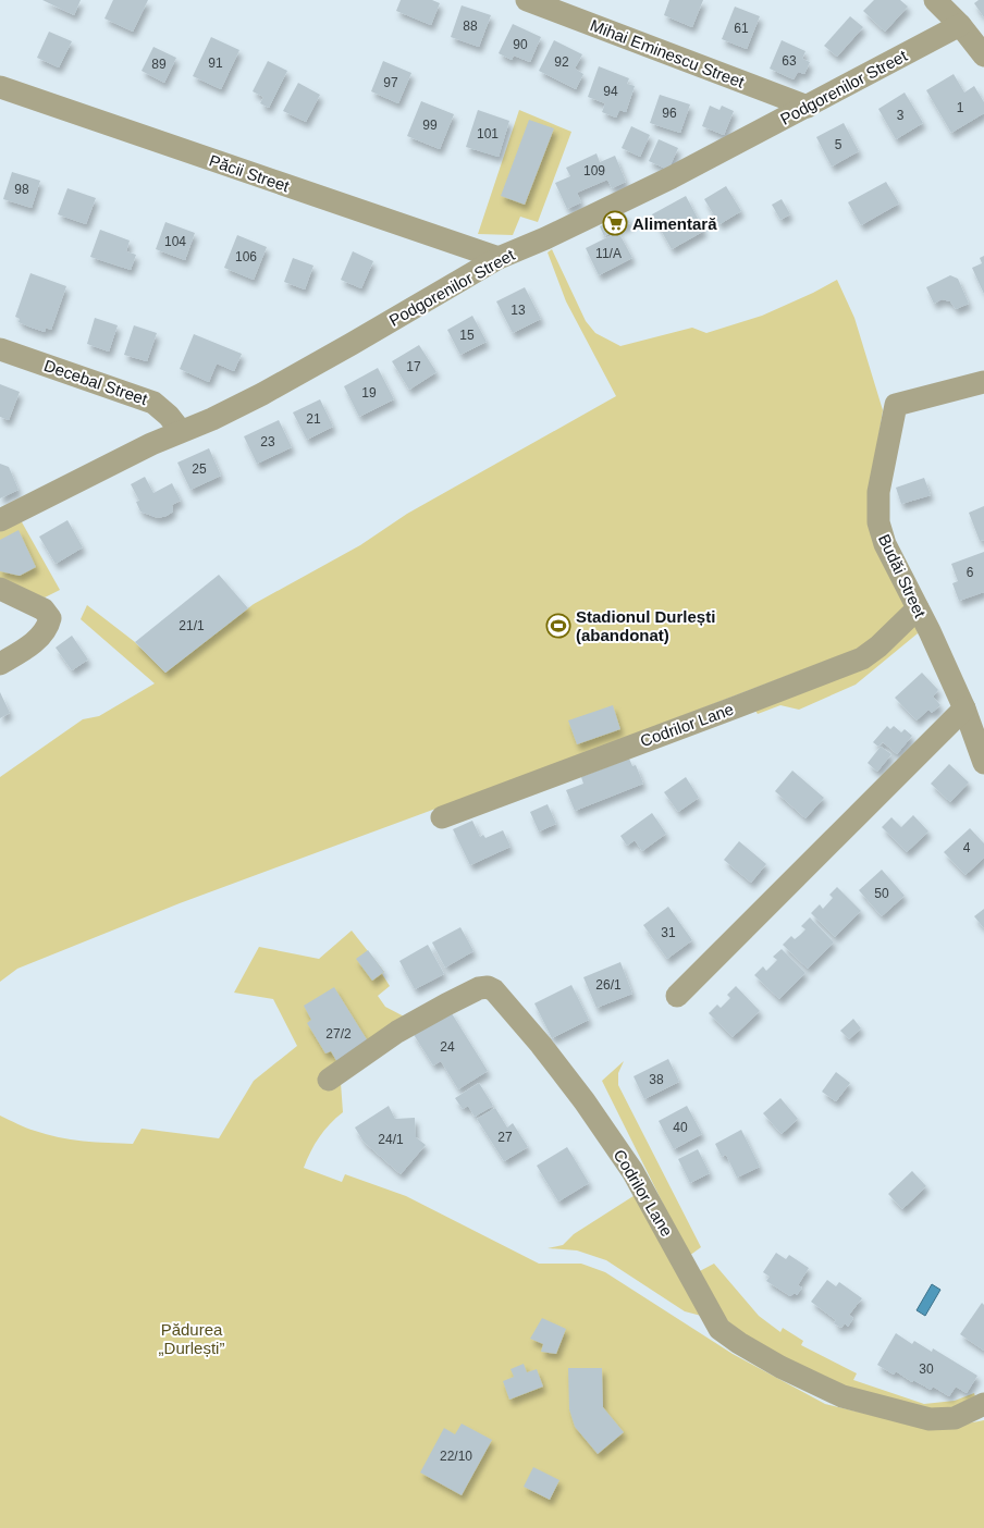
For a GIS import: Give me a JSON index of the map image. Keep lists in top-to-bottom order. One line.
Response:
{"streets":{"street":["Mihai Eminescu Street","Podgorenilor Street","Păcii Street","Decebal Street","Budăi Street","Codrilor Lane"]},"crossings":[["Mihai Eminescu Street","Podgorenilor Street"],["Podgorenilor Street","Păcii Street"],["Podgorenilor Street","Decebal Street"],["Budăi Street","Codrilor Lane"]],"parks":["Pădurea „Durlești”"],"places":{"supermarket":["Alimentară"],"sports":["Stadionul Durlești (abandonat)"]},"house_numbers":["88","61","90","63","92","91","89","97","94","1","96","3","99","101","5","109","98","104","11/A","106","13","15","17","19","21","23","25","6","21/1","4","50","31","26/1","27/2","24","38","40","27","24/1","30","22/10"]}
